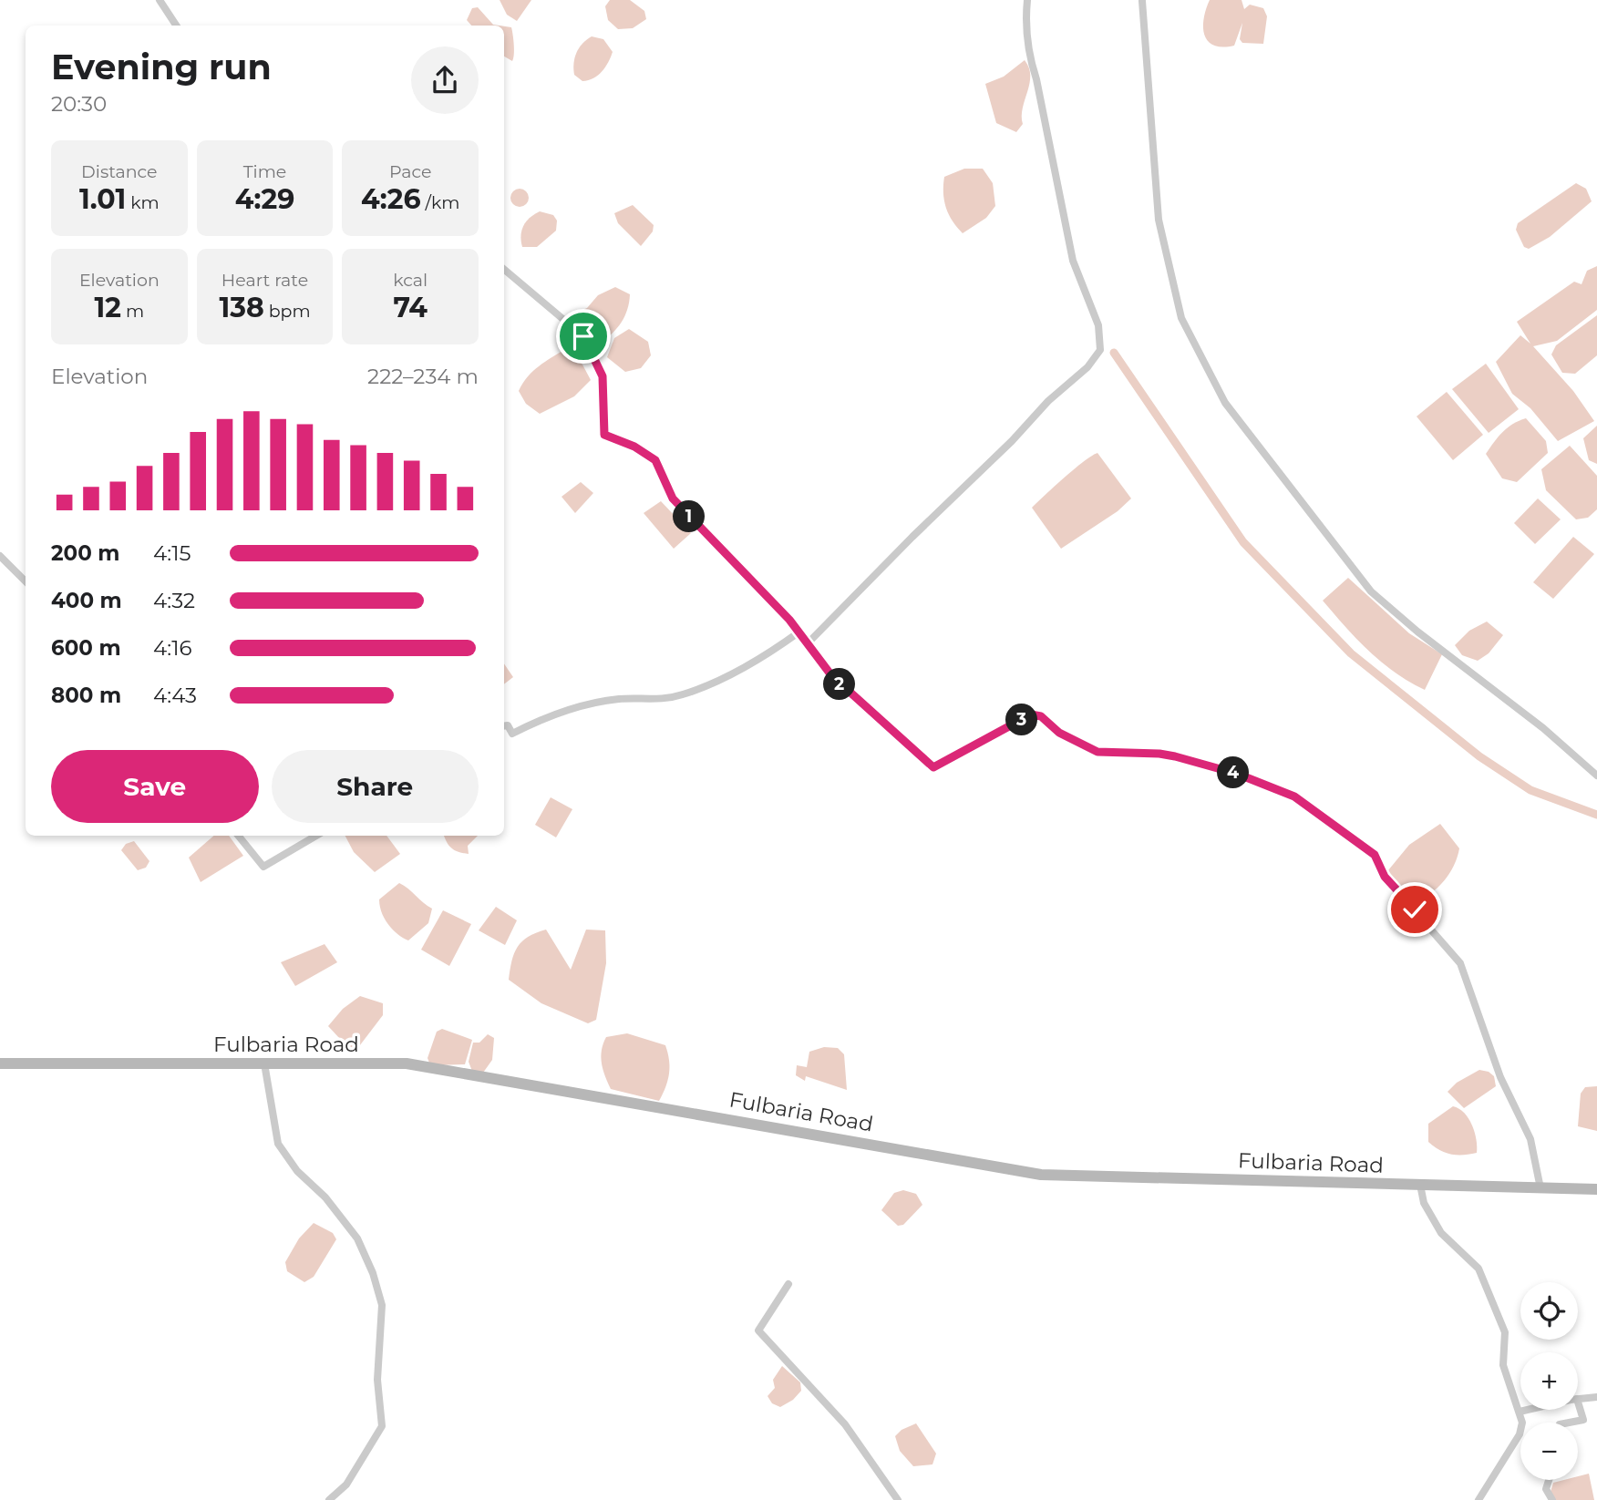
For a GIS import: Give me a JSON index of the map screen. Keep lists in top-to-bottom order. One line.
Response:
{"streets":{"main road":["Fulbaria Road"]},"page":{"heading":["Evening run","20:30"],"stats":[["Distance","1.01 km"],["Time","4:29"],["Pace","4:26 /km"],["Elevation","12 m"],["Heart rate","138 bpm"],["kcal","74"]],"chart":["Elevation","222–234 m"],"pins":["1","2","3","4"],"list":[{"name":"200 m","note":"4:15"},{"name":"400 m","note":"4:32"},{"name":"600 m","note":"4:16"},{"name":"800 m","note":"4:43"}],"buttons":["Save","Share"],"map_buttons":["+","−"]}}
